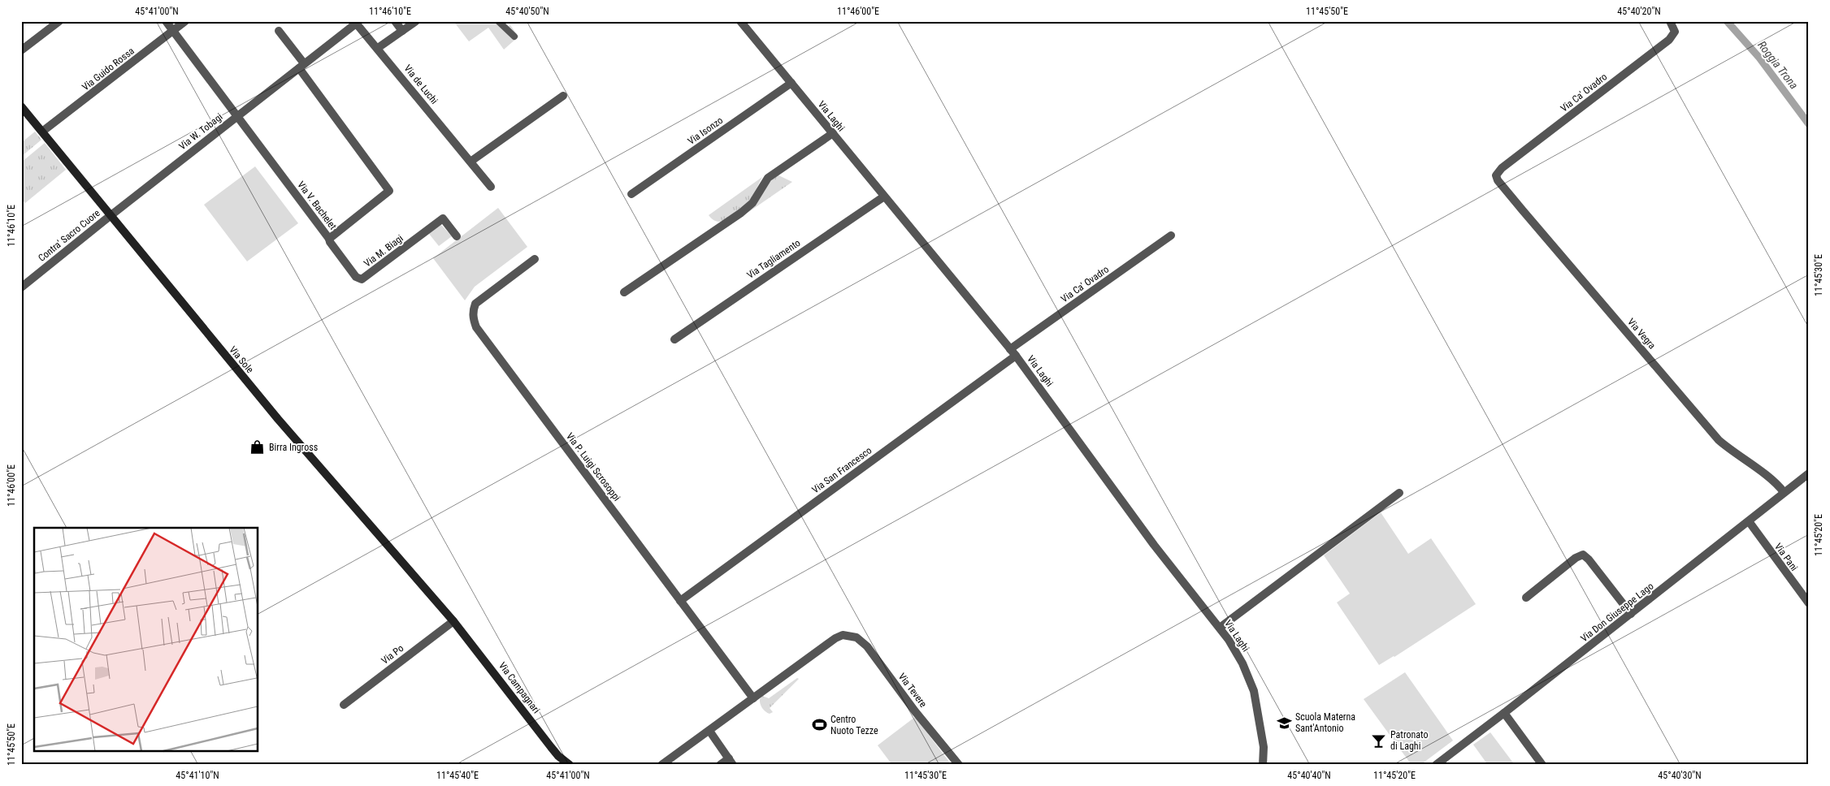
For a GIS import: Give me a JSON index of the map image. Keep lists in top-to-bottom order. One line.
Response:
{"streets":{"main road":["Via Sole","Via Campagnari"],"street":["Via Guido Rossa","Via de Luchi","Via Ca' Ovadro","Via Laghi","Via Isonzo","Via W. Tobagi","Via V. Bachelet","Contra' Sacro Cuore","Via M. Biagi","Via Tagliamento","Via Vegra","Via P. Luigi Scrosoppi","Via San Francesco","Via Pani","Via Don Giuseppe Lago","Via Po","Via Tevere"]},"crossings":[["Via Guido Rossa","Via V. Bachelet"],["Via Guido Rossa","Via Sole"],["Via de Luchi","Via W. Tobagi"],["Via Ca' Ovadro","Via Laghi"],["Via Ca' Ovadro","Via Vegra"],["Via Ca' Ovadro","Via San Francesco"],["Via Laghi","Via Isonzo"],["Via Laghi","Via Tagliamento"],["Via Laghi","Via San Francesco"],["Via W. Tobagi","Via V. Bachelet"],["Via W. Tobagi","Contra' Sacro Cuore"],["Via W. Tobagi","Via Sole"],["Via V. Bachelet","Via M. Biagi"],["Contra' Sacro Cuore","Via Sole"],["Via Vegra","Via Don Giuseppe Lago"],["Via Sole","Via Po"],["Via Sole","Via Campagnari"],["Via P. Luigi Scrosoppi","Via San Francesco"],["Via P. Luigi Scrosoppi","Via Tevere"],["Via Pani","Via Don Giuseppe Lago"],["Via Po","Via Campagnari"]],"water":["Roggia Trona"],"places":{"shop":["Birra Ingross"],"school or university":["Scuola Materna Sant'Antonio"],"sports":["Centro Nuoto Tezze"],"bar":["Patronato di Laghi"]},"coordinates":["45°41'00\"N","11°46'10\"E","45°40'50\"N","11°46'00\"E","11°45'50\"E","45°40'20\"N","11°45'30\"E","11°45'20\"E","45°41'10\"N","11°45'40\"E","45°40'40\"N","45°40'30\"N"]}
